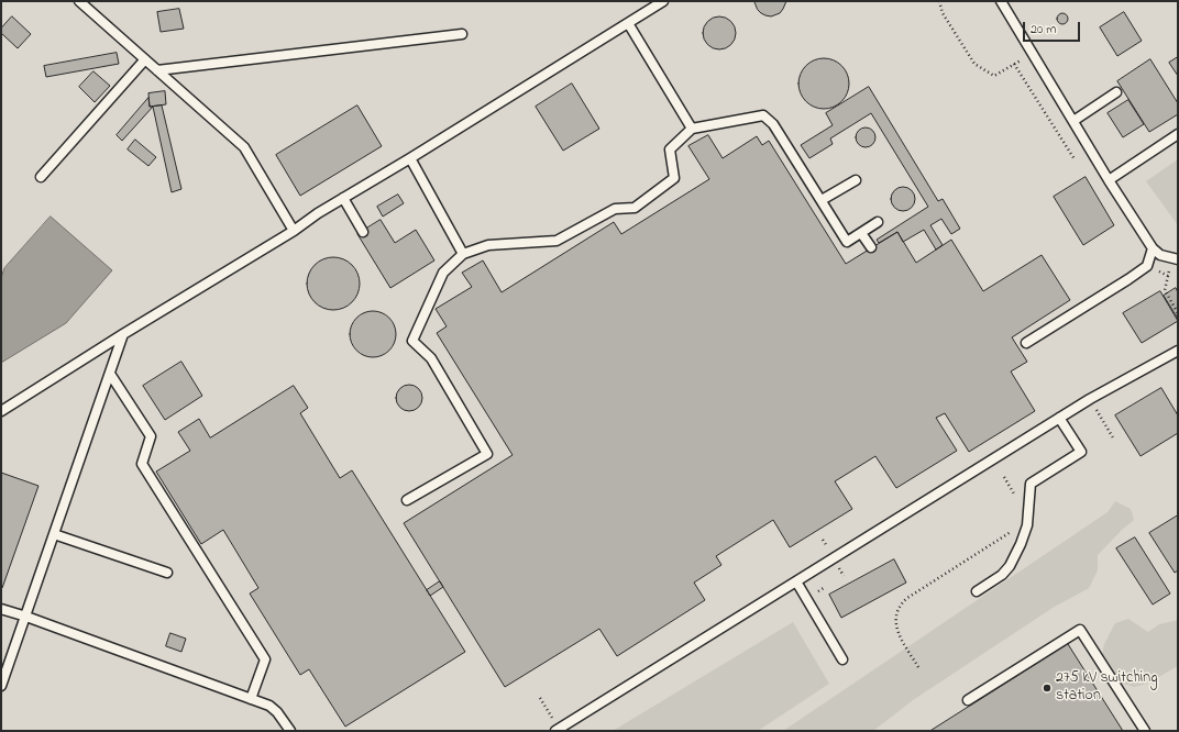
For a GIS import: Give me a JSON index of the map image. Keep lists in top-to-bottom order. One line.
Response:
{"places":["275 kV switching station"],"scale_bar":"20 m"}
